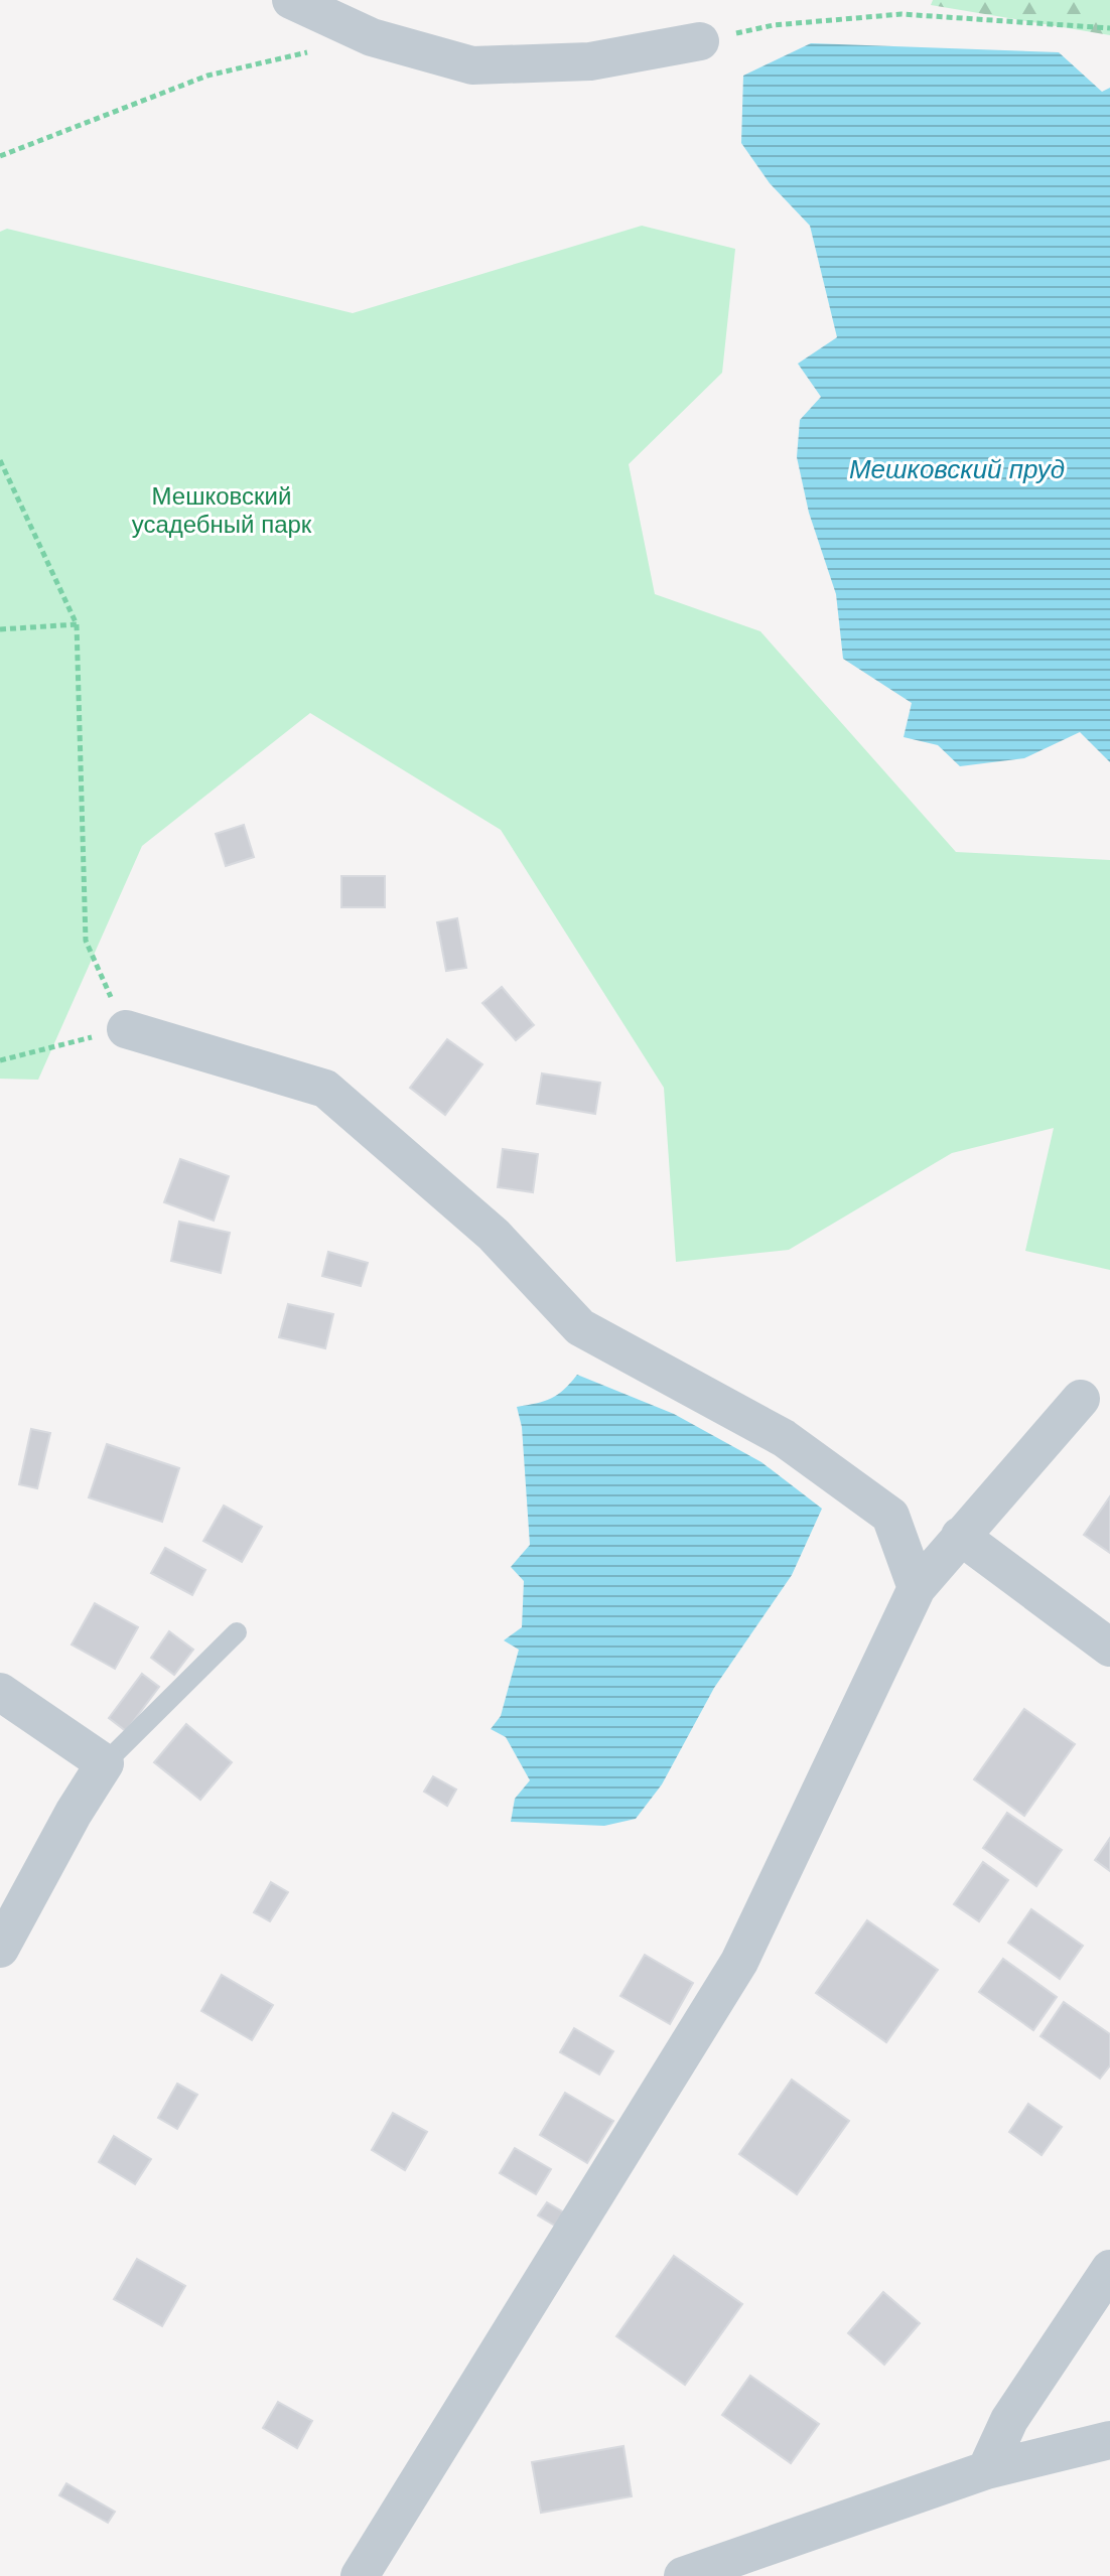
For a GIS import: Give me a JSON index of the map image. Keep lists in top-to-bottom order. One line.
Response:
{"water":["Мешковский пруд"],"parks":["Мешковский усадебный парк"]}
